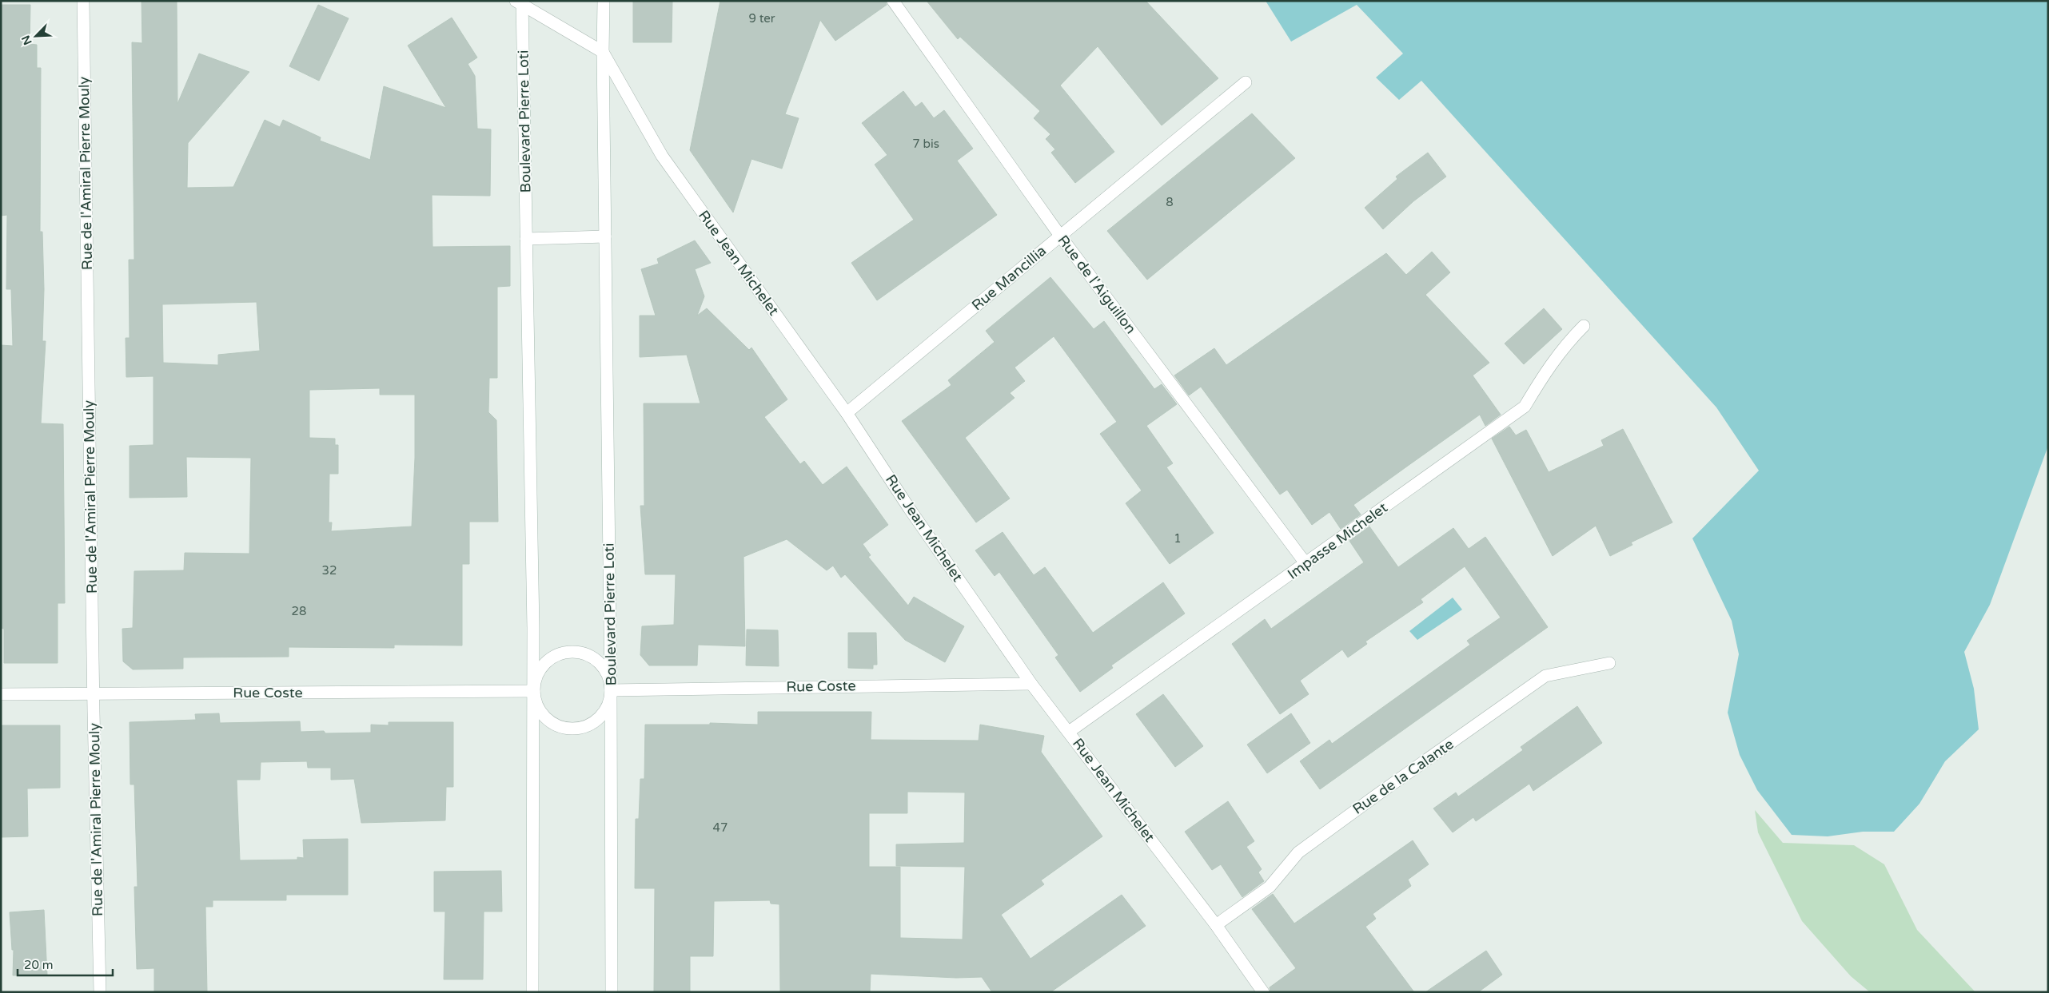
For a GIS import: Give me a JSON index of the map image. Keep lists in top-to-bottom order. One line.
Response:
{"streets":{"street":["Boulevard Pierre Loti","Rue de l'Amiral Pierre Mouly","Rue Jean Michelet","Rue Mancillia","Rue de l'Aiguillon","Impasse Michelet","Rue Coste","Rue de la Calante"]},"crossings":[["Boulevard Pierre Loti","Rue Jean Michelet"],["Boulevard Pierre Loti","Rue Coste"],["Rue de l'Amiral Pierre Mouly","Rue Coste"],["Rue Jean Michelet","Rue Mancillia"],["Rue Jean Michelet","Impasse Michelet"],["Rue Jean Michelet","Rue Coste"],["Rue Jean Michelet","Rue de la Calante"],["Rue Mancillia","Rue de l'Aiguillon"],["Rue de l'Aiguillon","Impasse Michelet"]],"house_numbers":["9 ter","7 bis","8","1","32","28","47"],"scale_bar":"20 m","north":"bottom left"}
